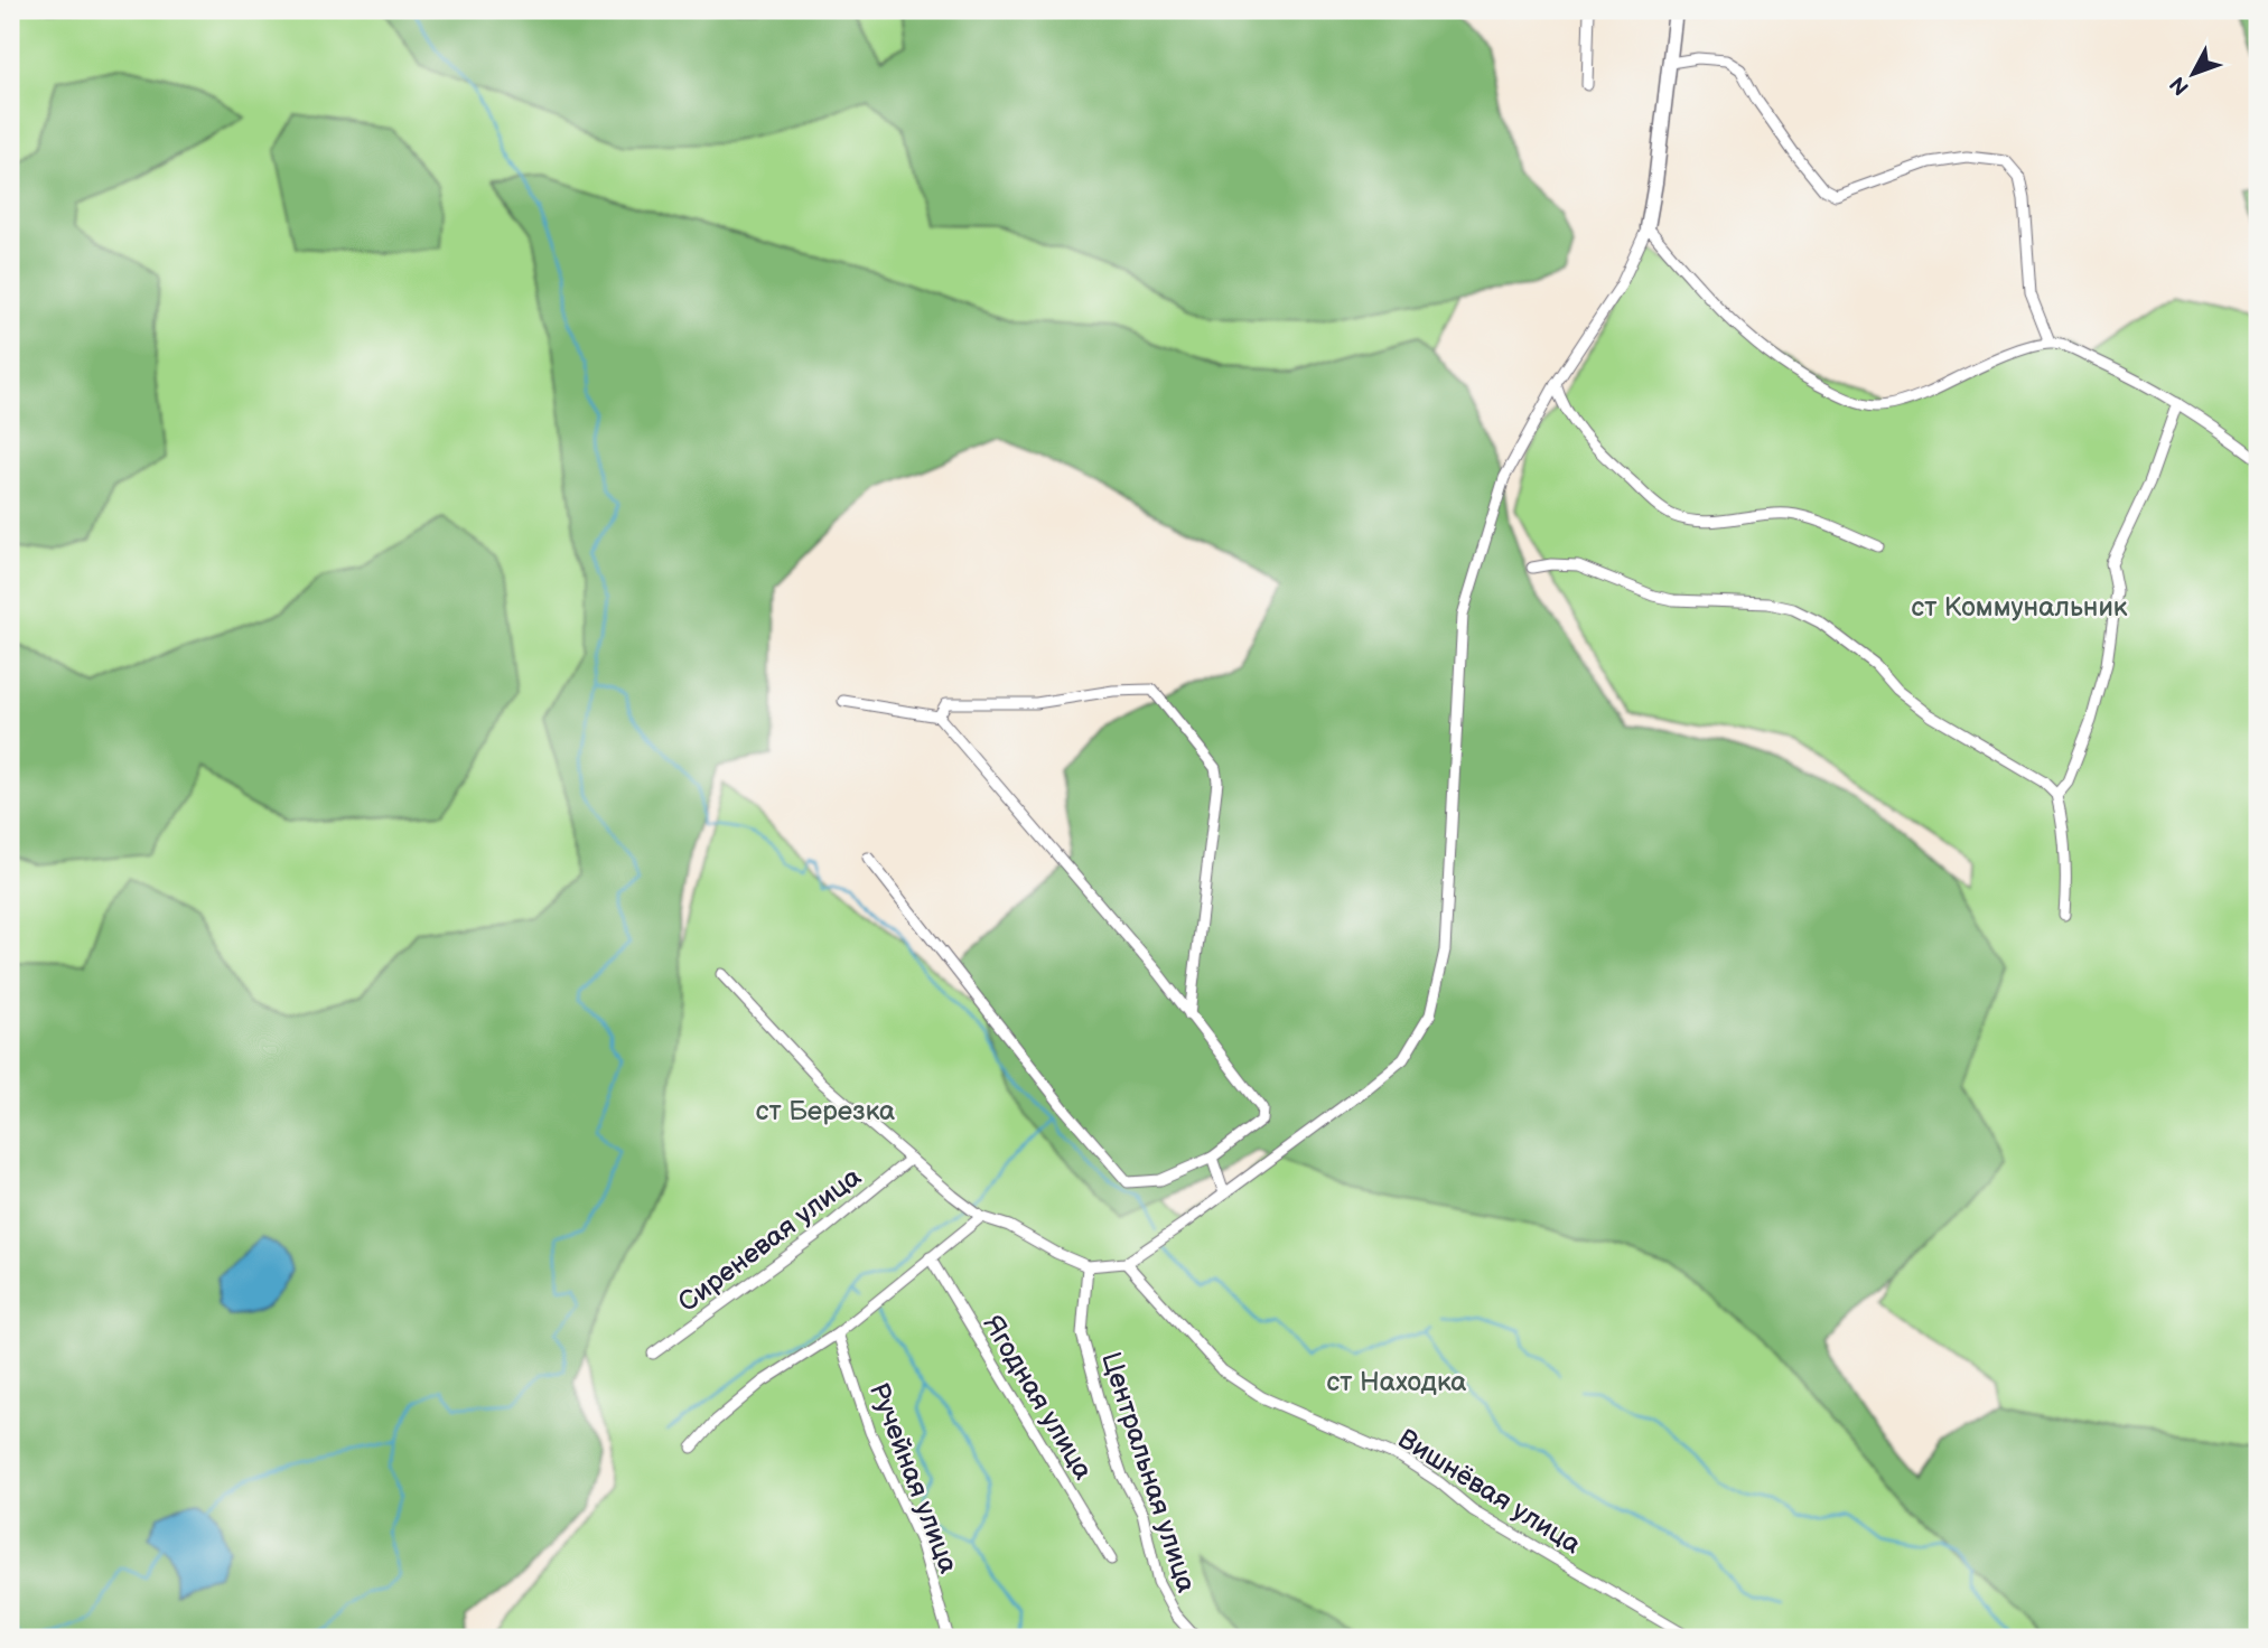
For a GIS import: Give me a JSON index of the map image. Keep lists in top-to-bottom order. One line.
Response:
{"streets":{"street":["Сиреневая улица","Ягодная улица","Центральная улица","Ручейная улица","Вишнёвая улица"]},"parks":["ст Коммунальник","ст Березка","ст Находка"],"north":"bottom left"}
